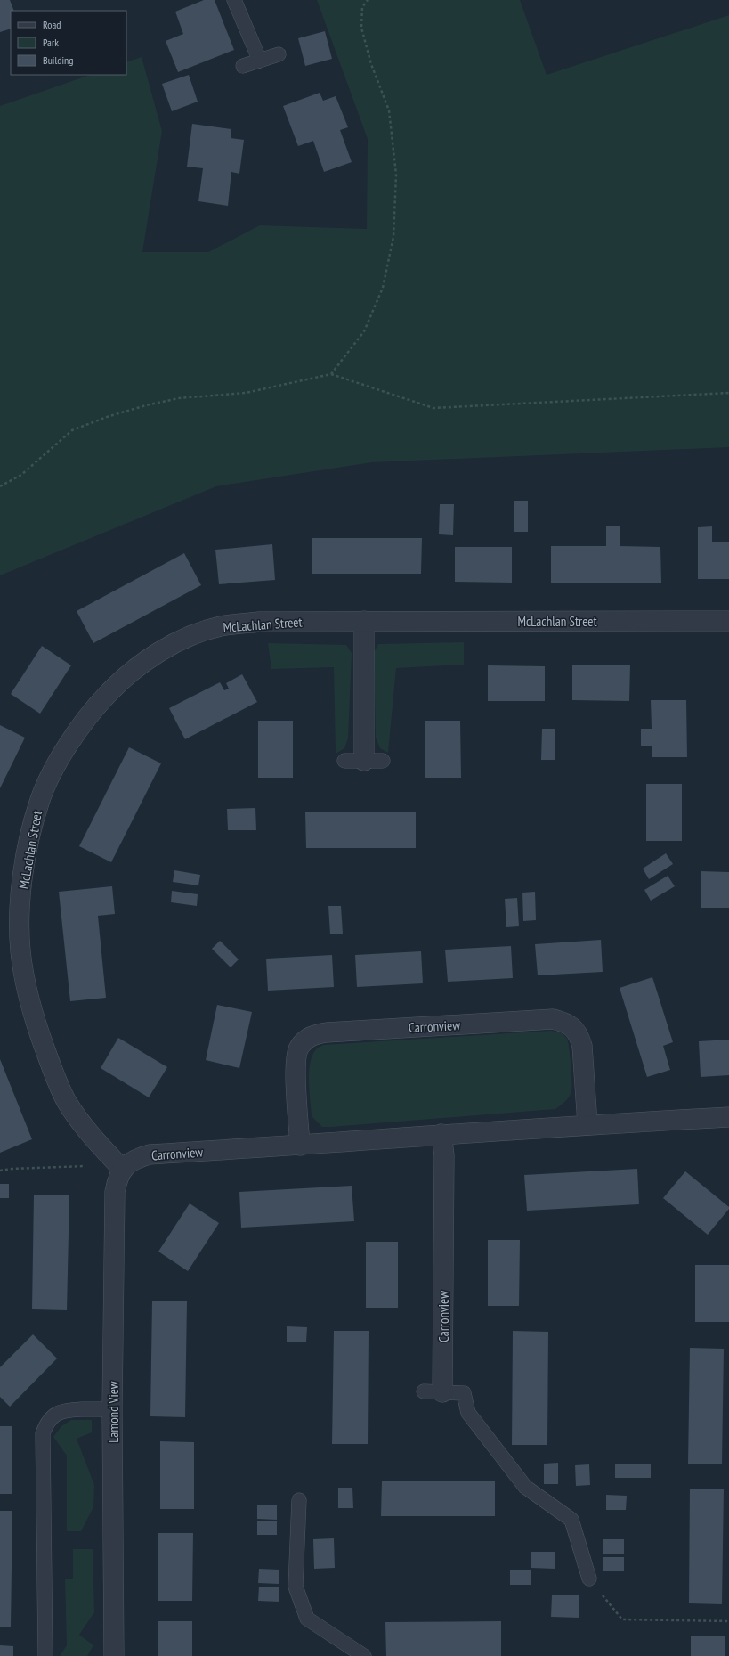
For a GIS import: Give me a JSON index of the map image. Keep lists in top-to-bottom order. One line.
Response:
{"streets":{"street":["McLachlan Street","Carronview","Lamond View"]},"crossings":[["McLachlan Street","Carronview"],["McLachlan Street","Lamond View"],["Carronview","Lamond View"]],"legend":["Road","Park","Building"]}
